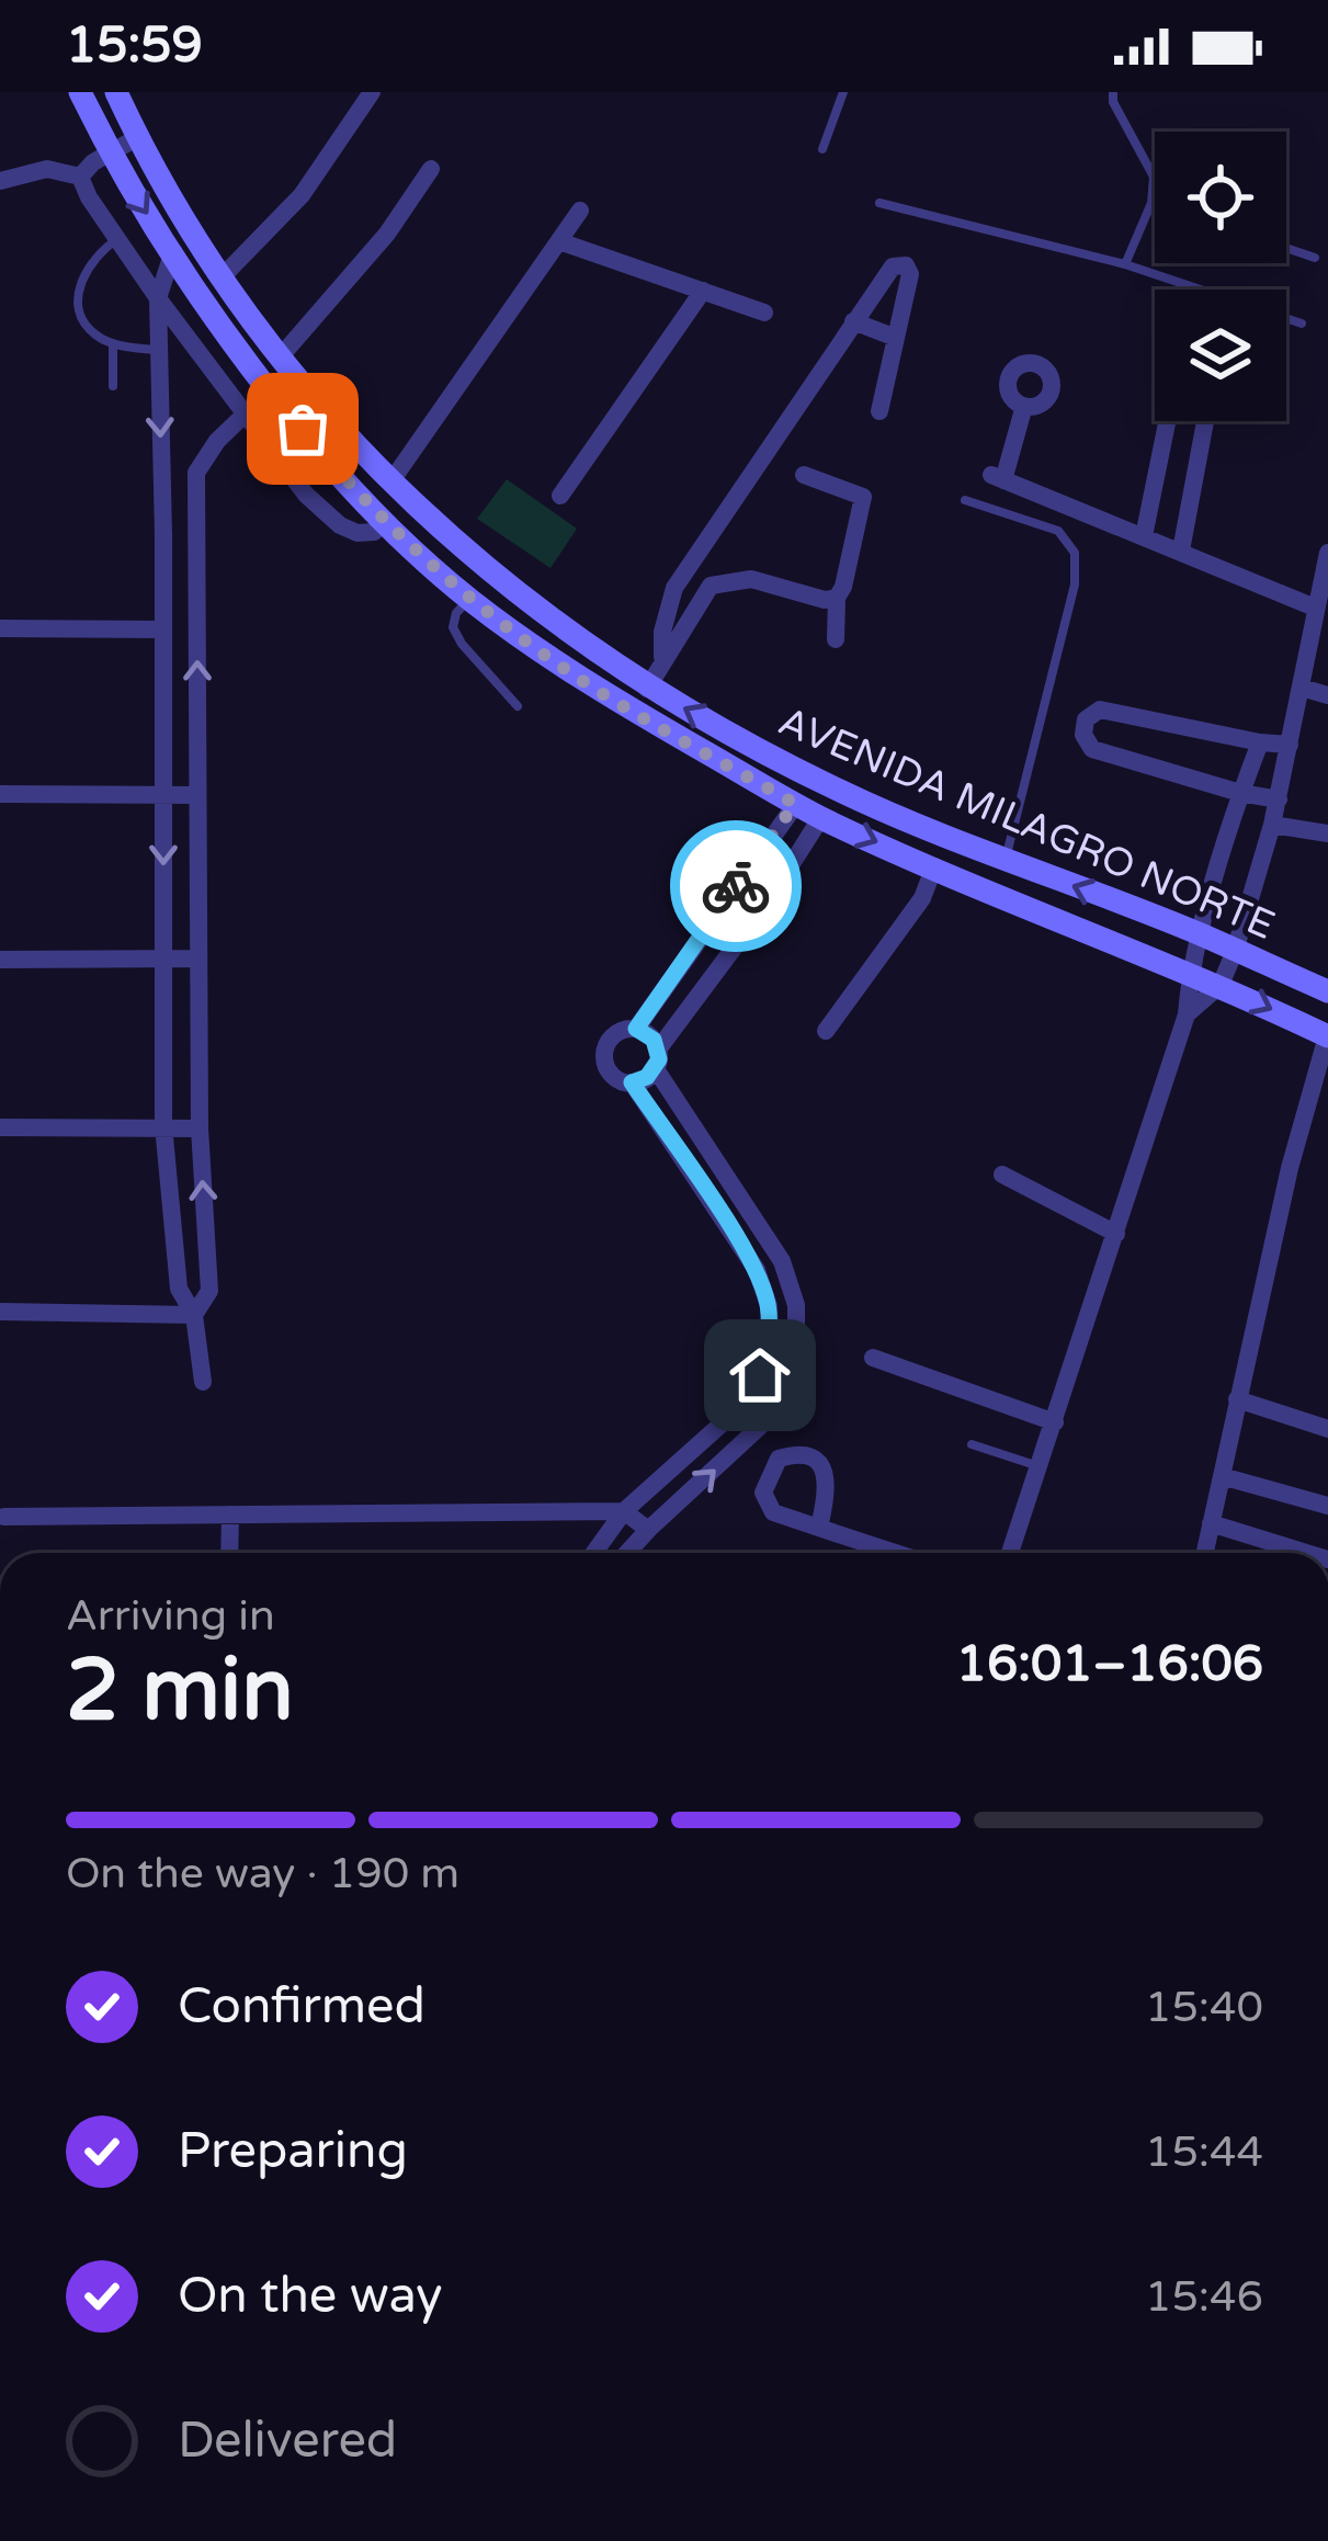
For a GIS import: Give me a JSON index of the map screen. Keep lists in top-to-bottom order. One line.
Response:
{"streets":{"main road":["AVENIDA MILAGRO NORTE"]},"page":{"status":"15:59","heading":["2 min","Arriving in","16:01–16:06"],"bar":"On the way · 190 m","list":[["Confirmed","15:40"],["Preparing","15:44"],["On the way","15:46"],"Delivered"]}}
